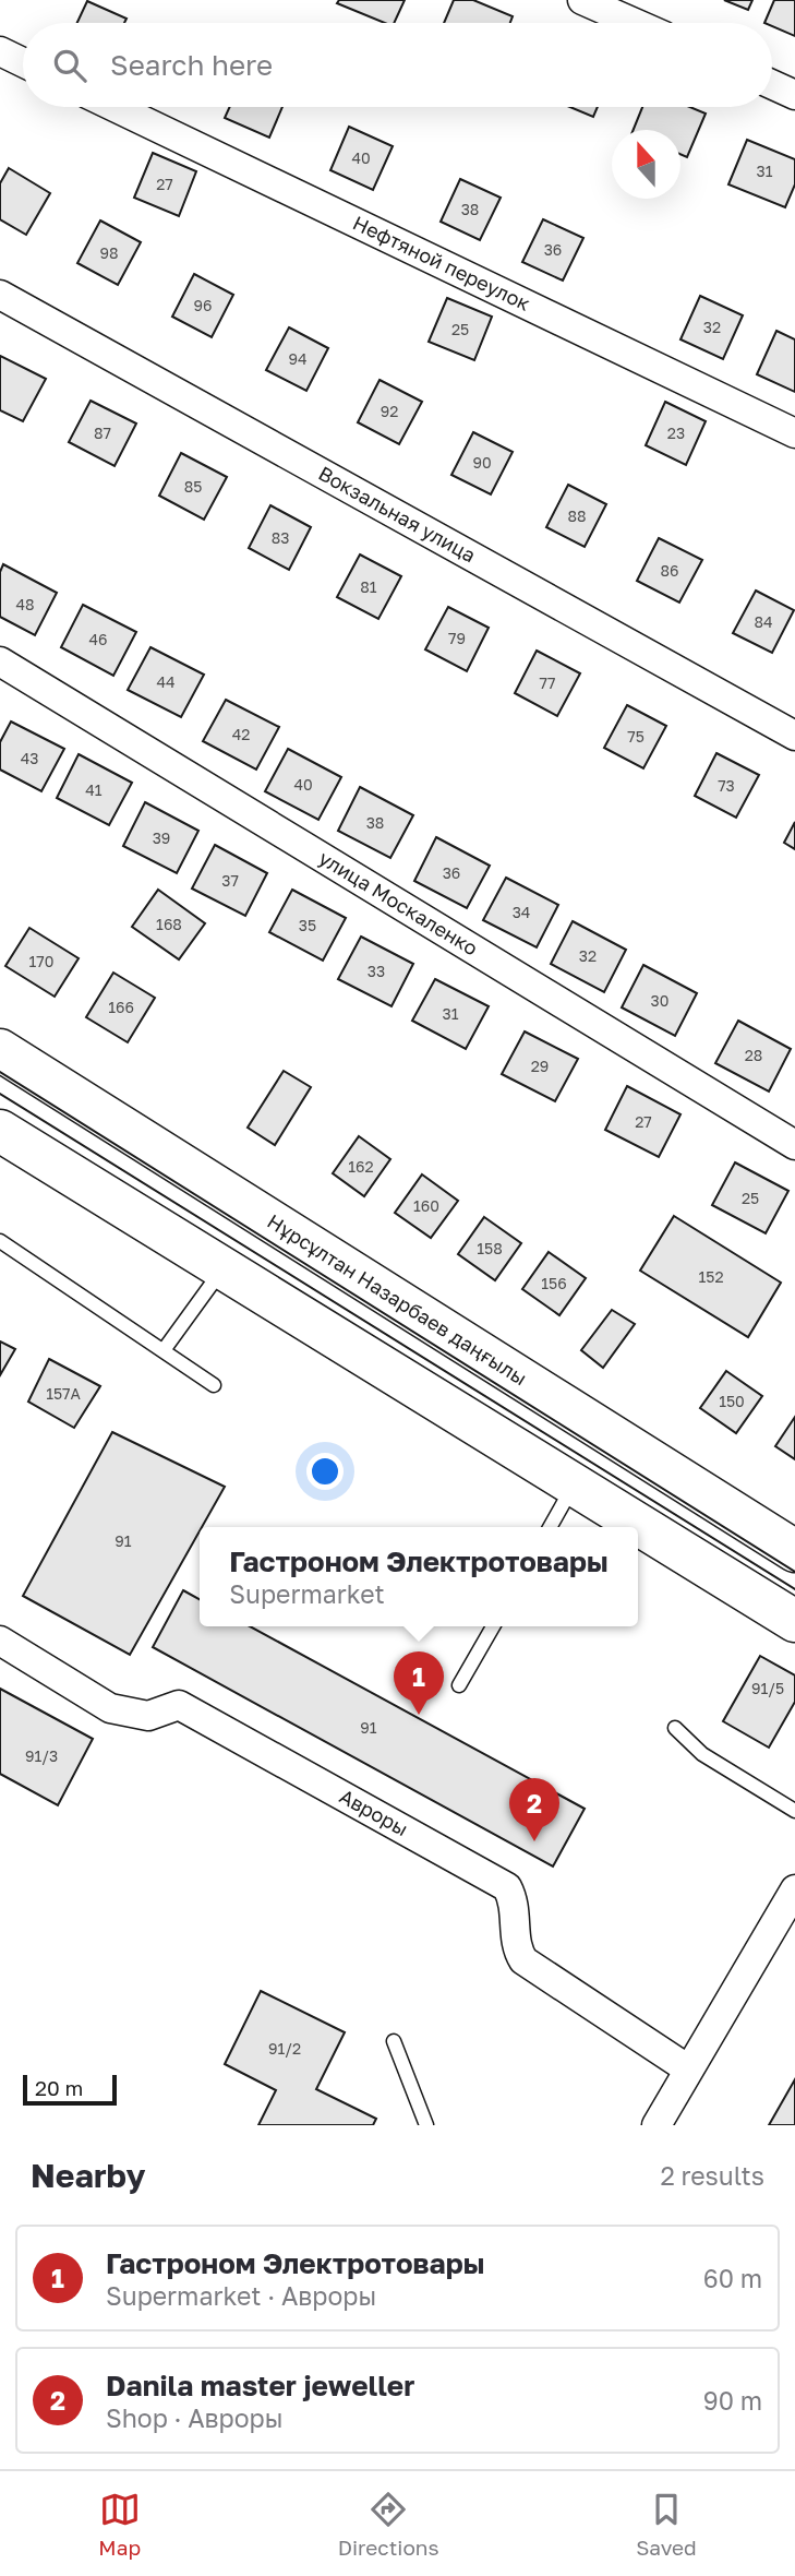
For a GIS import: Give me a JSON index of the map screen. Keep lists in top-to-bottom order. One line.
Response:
{"streets":{"main road":["Нұрсұлтан Назарбаев даңғылы"],"street":["Нефтяной переулок","Вокзальная улица","улица Москаленко","Авроры"]},"house_numbers":["40","31","27","38","36","98","96","32","25","94","92","87","23","90","85","88","83","86","81","48","84","79","46","44","77","42","75","43","40","73","41","38","39","36","37","34","168","35","32","170","33","30","166","31","28","29","27","162","25","160","158","152","156","157А","150","91","91/5","91","91/3","91/2"],"scale_bar":"20 m","north":"top","page":{"search":"Search here","popup":["Гастроном Электротовары","Supermarket"],"pins":["1","2"],"scale":"20 m","heading":["Nearby","2 results"],"list":[{"mark":"1","name":"Гастроном Электротовары","note":"Supermarket · Авроры","value":"60 m"},{"mark":"2","name":"Danila master jeweller","note":"Shop · Авроры","value":"90 m"}],"nav":["Map","Directions","Saved"]}}
